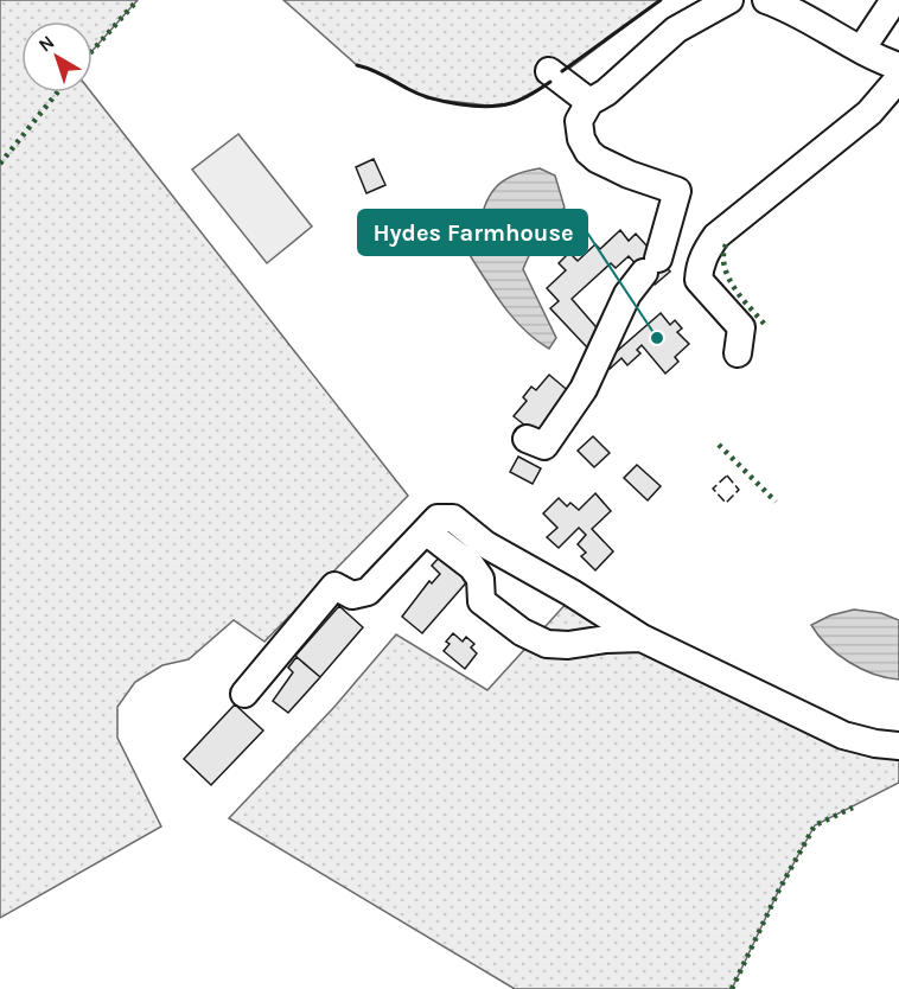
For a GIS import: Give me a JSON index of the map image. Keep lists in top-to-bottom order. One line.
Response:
{"places":["Hydes Farmhouse"],"north":"top left"}
